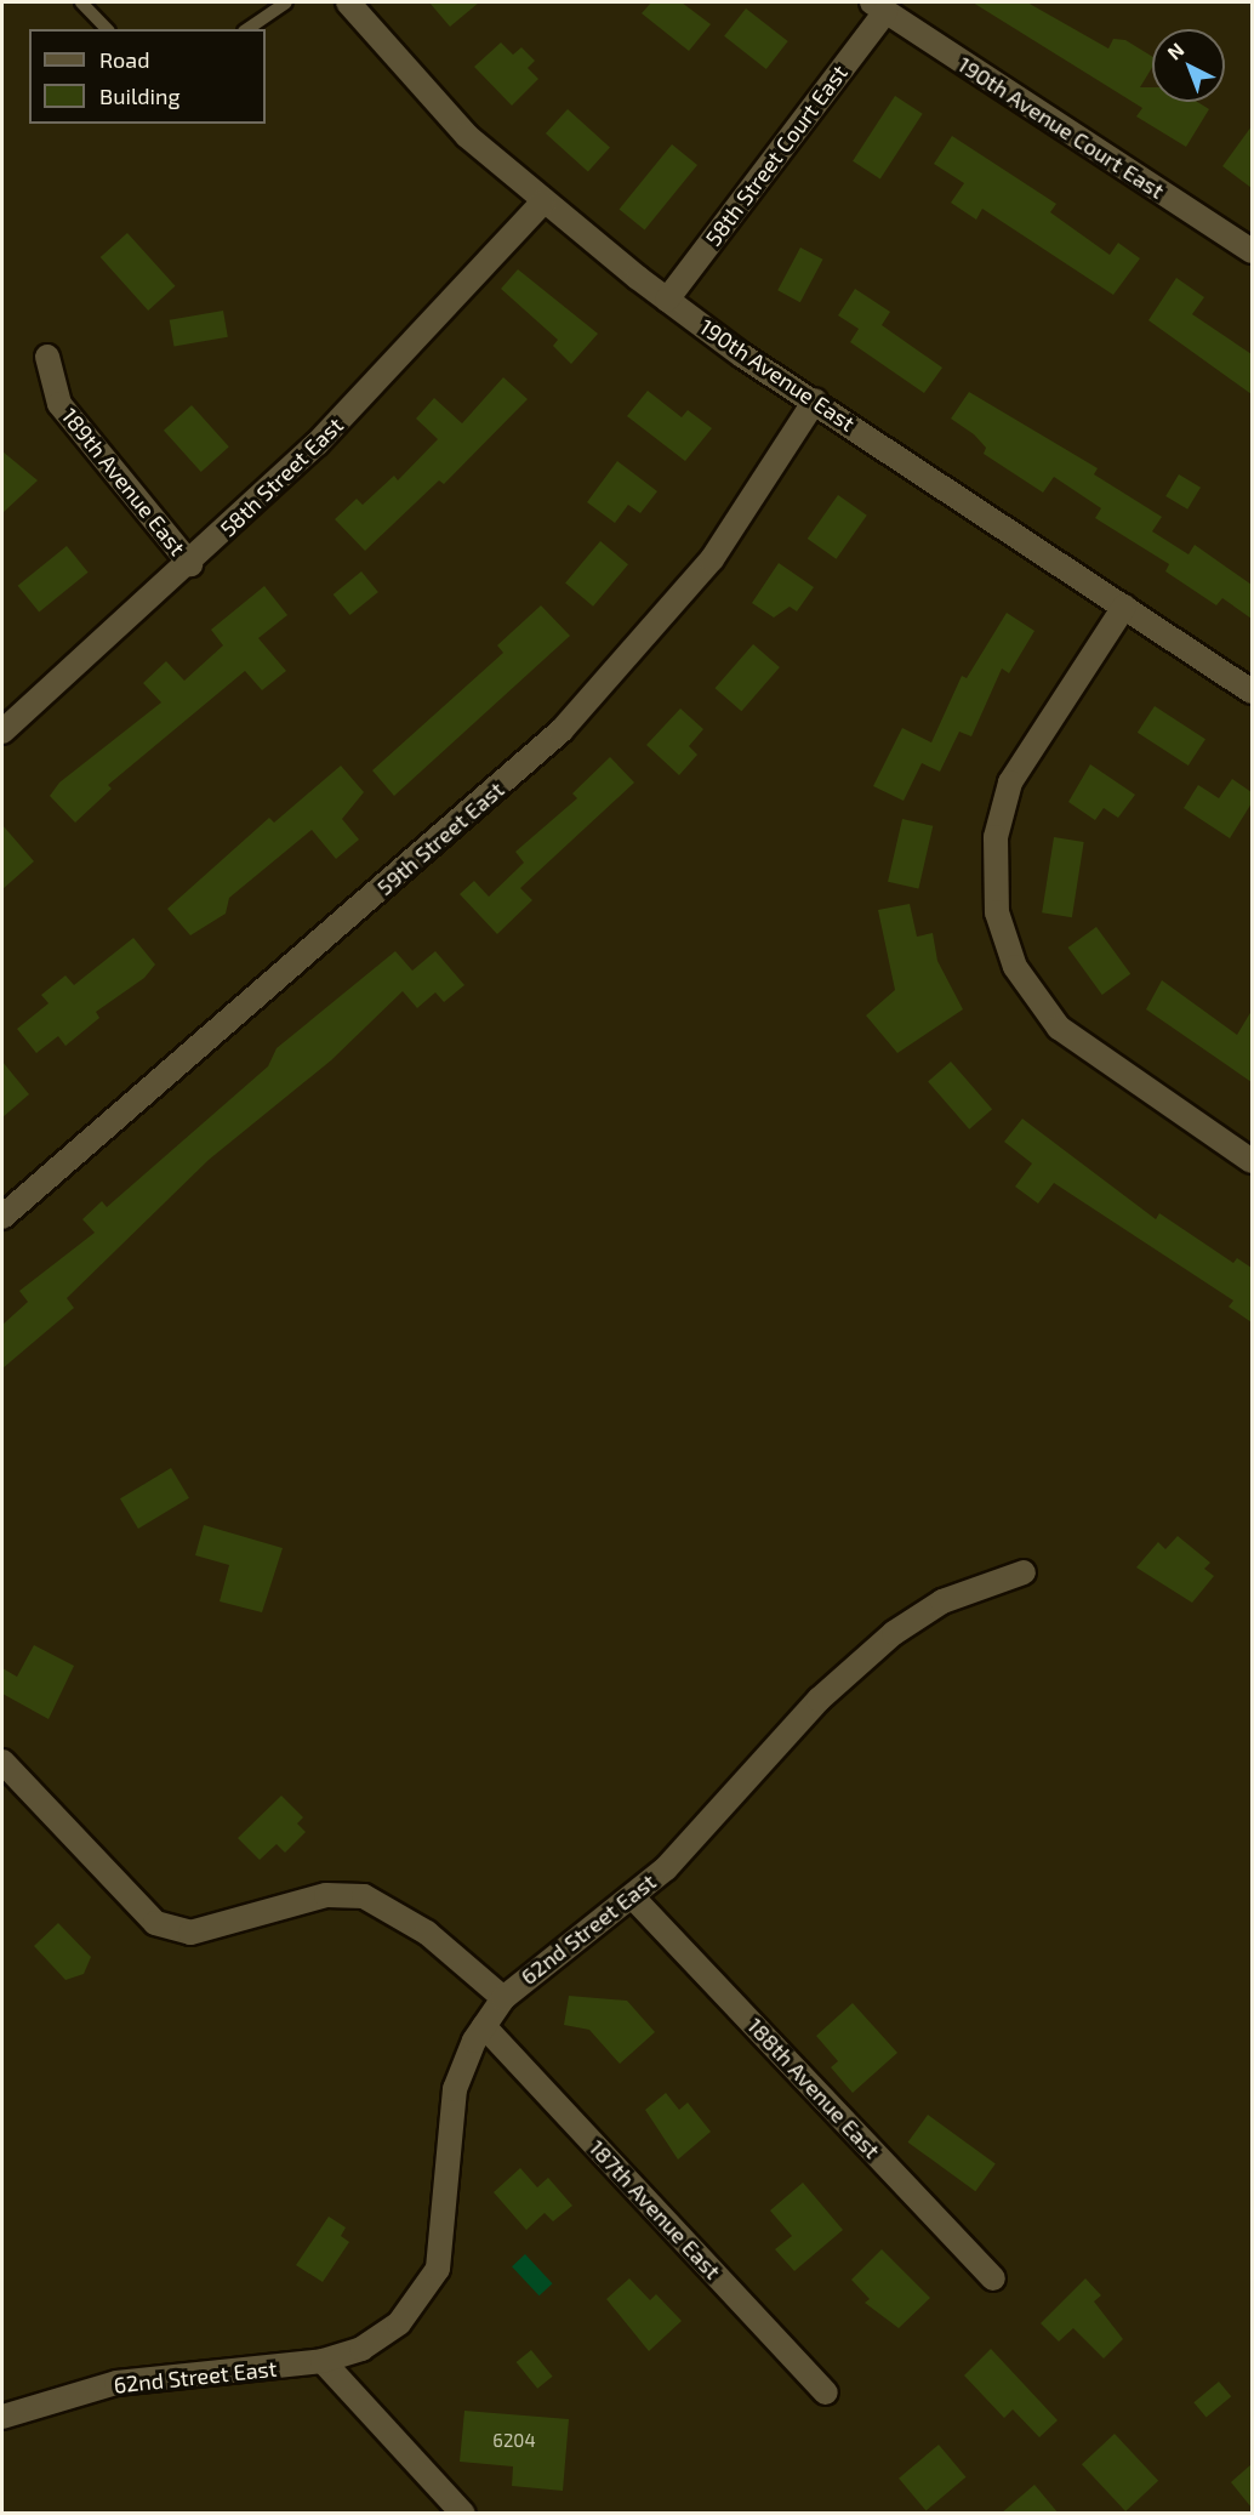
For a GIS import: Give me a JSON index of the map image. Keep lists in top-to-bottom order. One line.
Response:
{"streets":{"street":["190th Avenue Court East","58th Street Court East","190th Avenue East","58th Street East","189th Avenue East","59th Street East","62nd Street East","188th Avenue East","187th Avenue East"]},"crossings":[["190th Avenue Court East","58th Street Court East"],["58th Street Court East","190th Avenue East"],["190th Avenue East","58th Street East"],["190th Avenue East","59th Street East"],["58th Street East","189th Avenue East"],["62nd Street East","188th Avenue East"],["62nd Street East","187th Avenue East"]],"house_numbers":["6204"],"legend":["Road","Building"],"north":"top left"}
